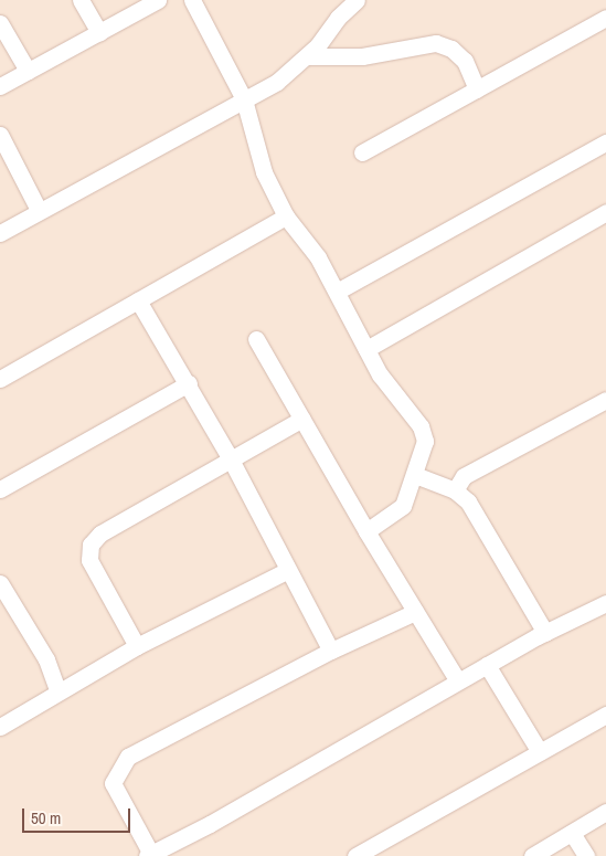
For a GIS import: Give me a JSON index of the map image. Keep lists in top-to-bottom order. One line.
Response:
{"scale_bar":"50 m"}
